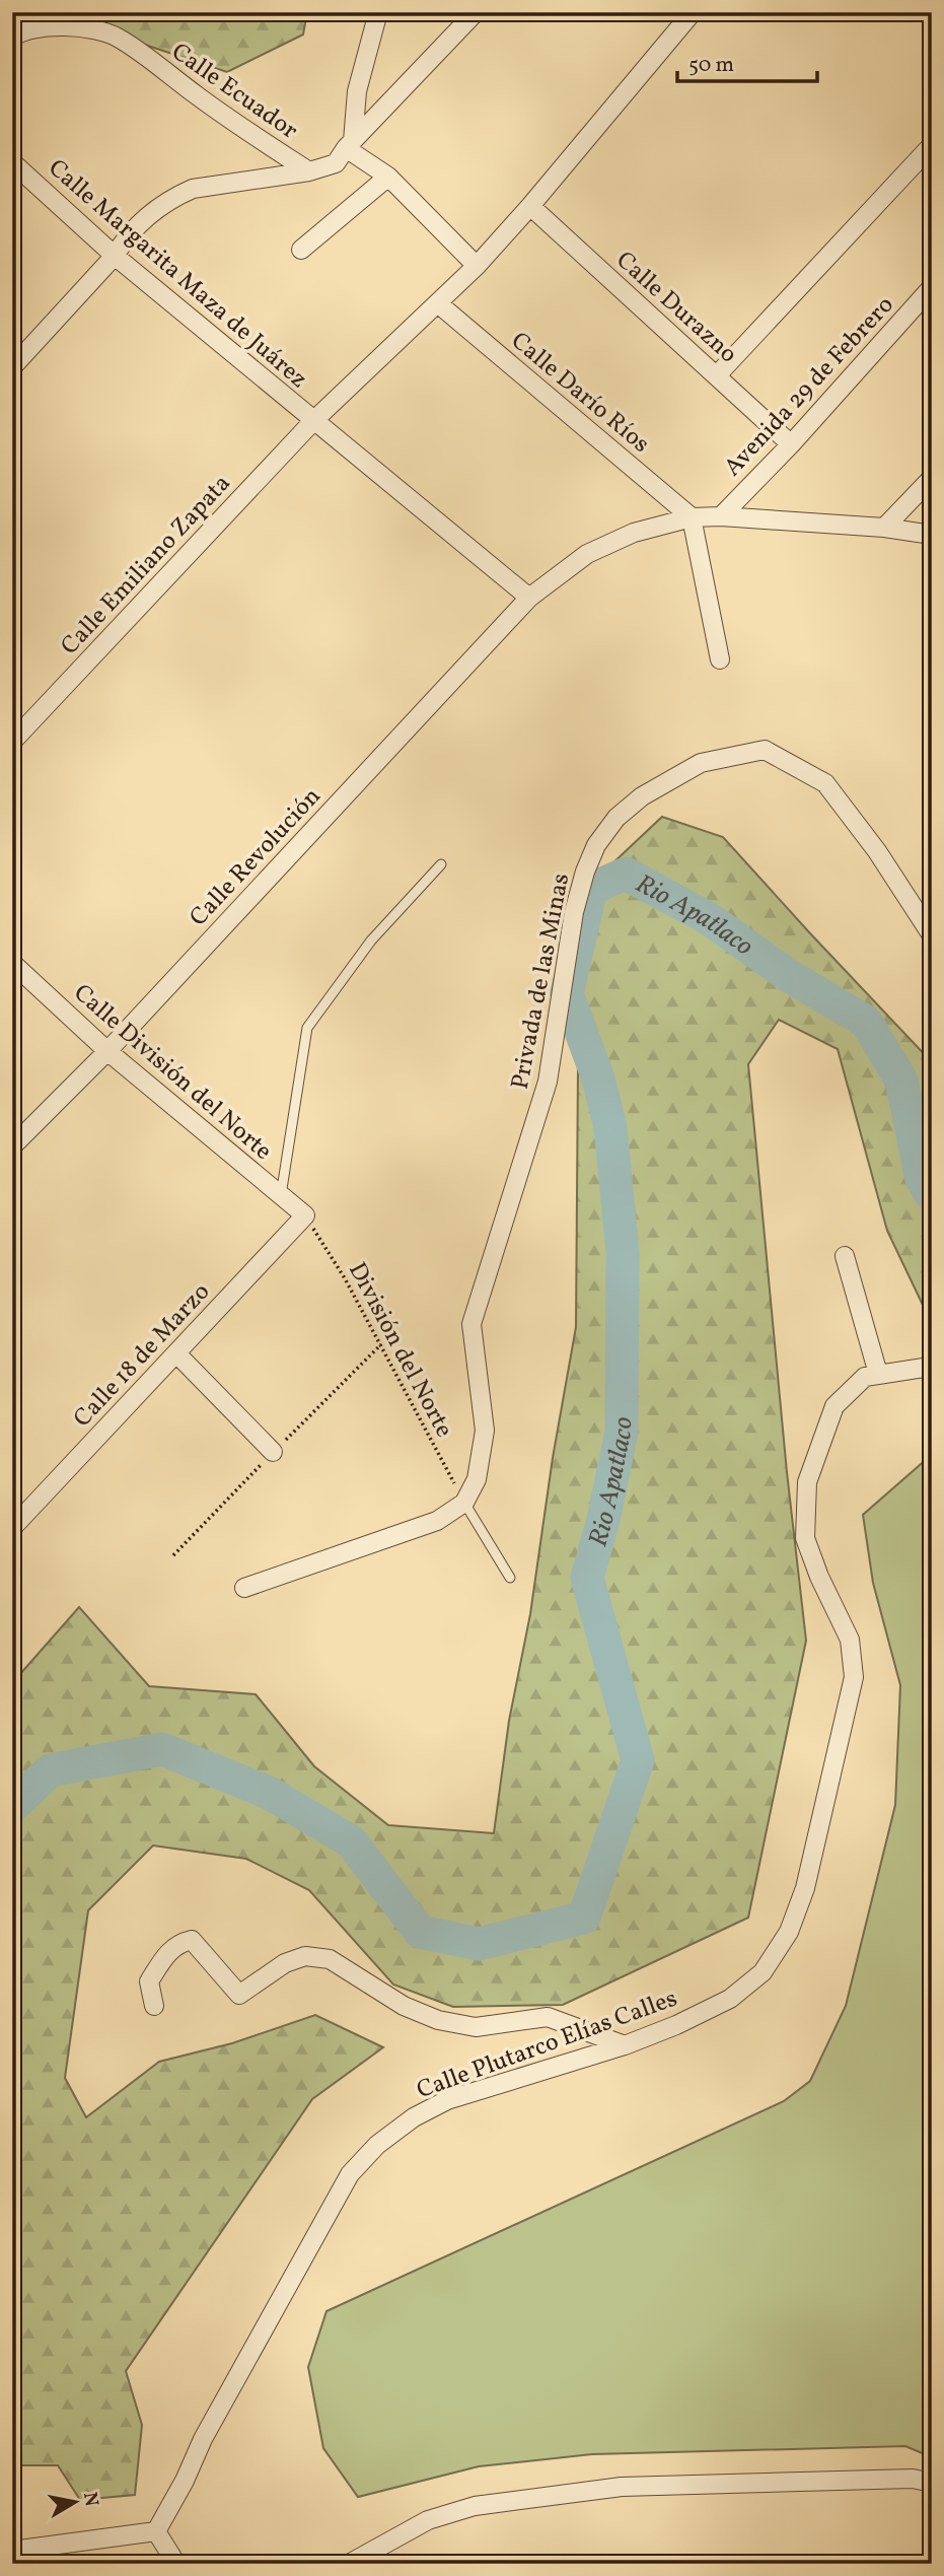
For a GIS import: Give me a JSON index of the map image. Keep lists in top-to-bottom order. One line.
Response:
{"streets":{"street":["Calle Ecuador","Calle Margarita Maza de Juárez","Calle Durazno","Avenida 29 de Febrero","Calle Darío Ríos","Calle Emiliano Zapata","Calle Revolución","Privada de las Minas","Calle División del Norte","Calle 18 de Marzo","Calle Plutarco Elías Calles"],"path":["División del Norte"]},"crossings":[["Calle Margarita Maza de Juárez","Calle Emiliano Zapata"],["Calle Margarita Maza de Juárez","Calle Revolución"],["Calle Durazno","Avenida 29 de Febrero"],["Calle Durazno","Calle Emiliano Zapata"],["Avenida 29 de Febrero","Calle Revolución"],["Calle Darío Ríos","Calle Emiliano Zapata"],["Calle Darío Ríos","Calle Revolución"],["Calle Revolución","Calle División del Norte"],["Privada de las Minas","División del Norte"],["Calle División del Norte","División del Norte"],["Calle División del Norte","Calle 18 de Marzo"],["División del Norte","Calle 18 de Marzo"]],"water":["Rio Apatlaco"],"scale_bar":"50 m","north":"right"}
